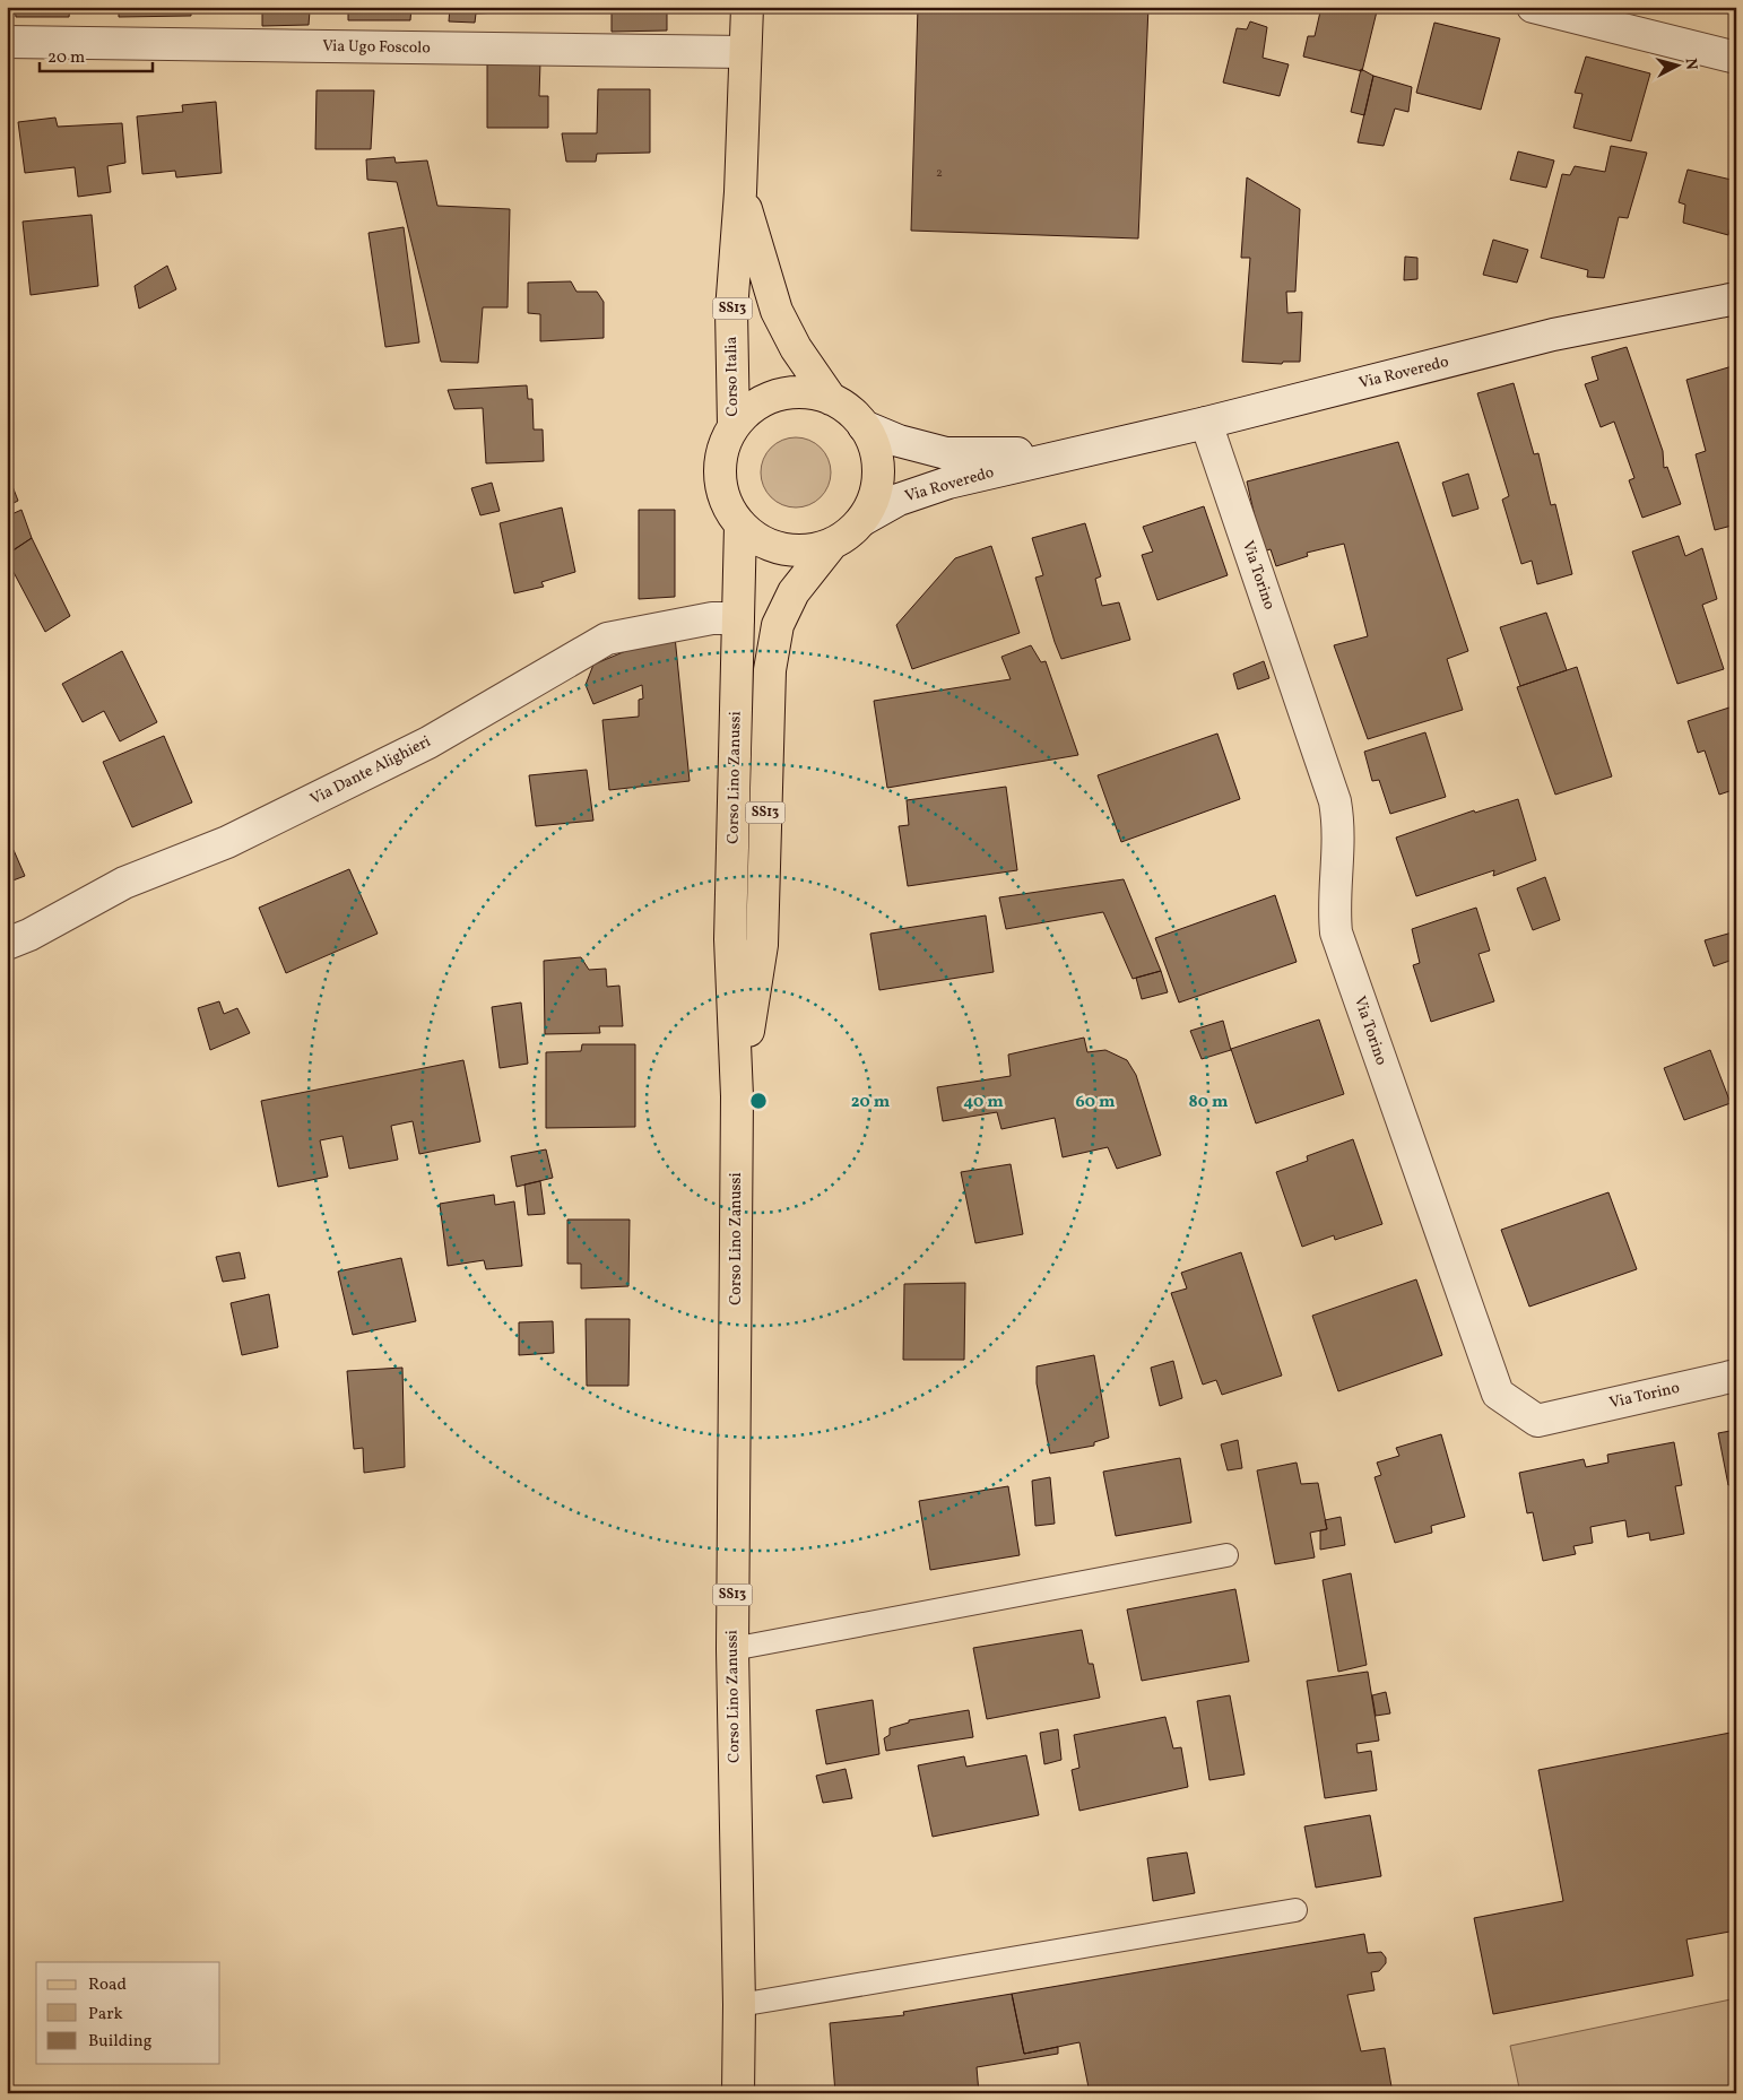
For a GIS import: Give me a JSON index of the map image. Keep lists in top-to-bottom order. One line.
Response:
{"streets":{"main road":["SS13","Corso Italia","Corso Lino Zanussi"],"street":["Via Ugo Foscolo","Via Roveredo","Via Torino","Via Dante Alighieri"]},"crossings":[["Via Ugo Foscolo","Corso Italia"],["Via Roveredo","Corso Italia"],["Via Roveredo","Via Torino"],["Via Roveredo","Corso Lino Zanussi"],["Corso Italia","Corso Lino Zanussi"],["Via Dante Alighieri","Corso Lino Zanussi"]],"house_numbers":["2"],"legend":["Road","Park","Building"],"scale_bar":"20 m","north":"right","rings":["20 m","40 m","60 m","80 m"]}
